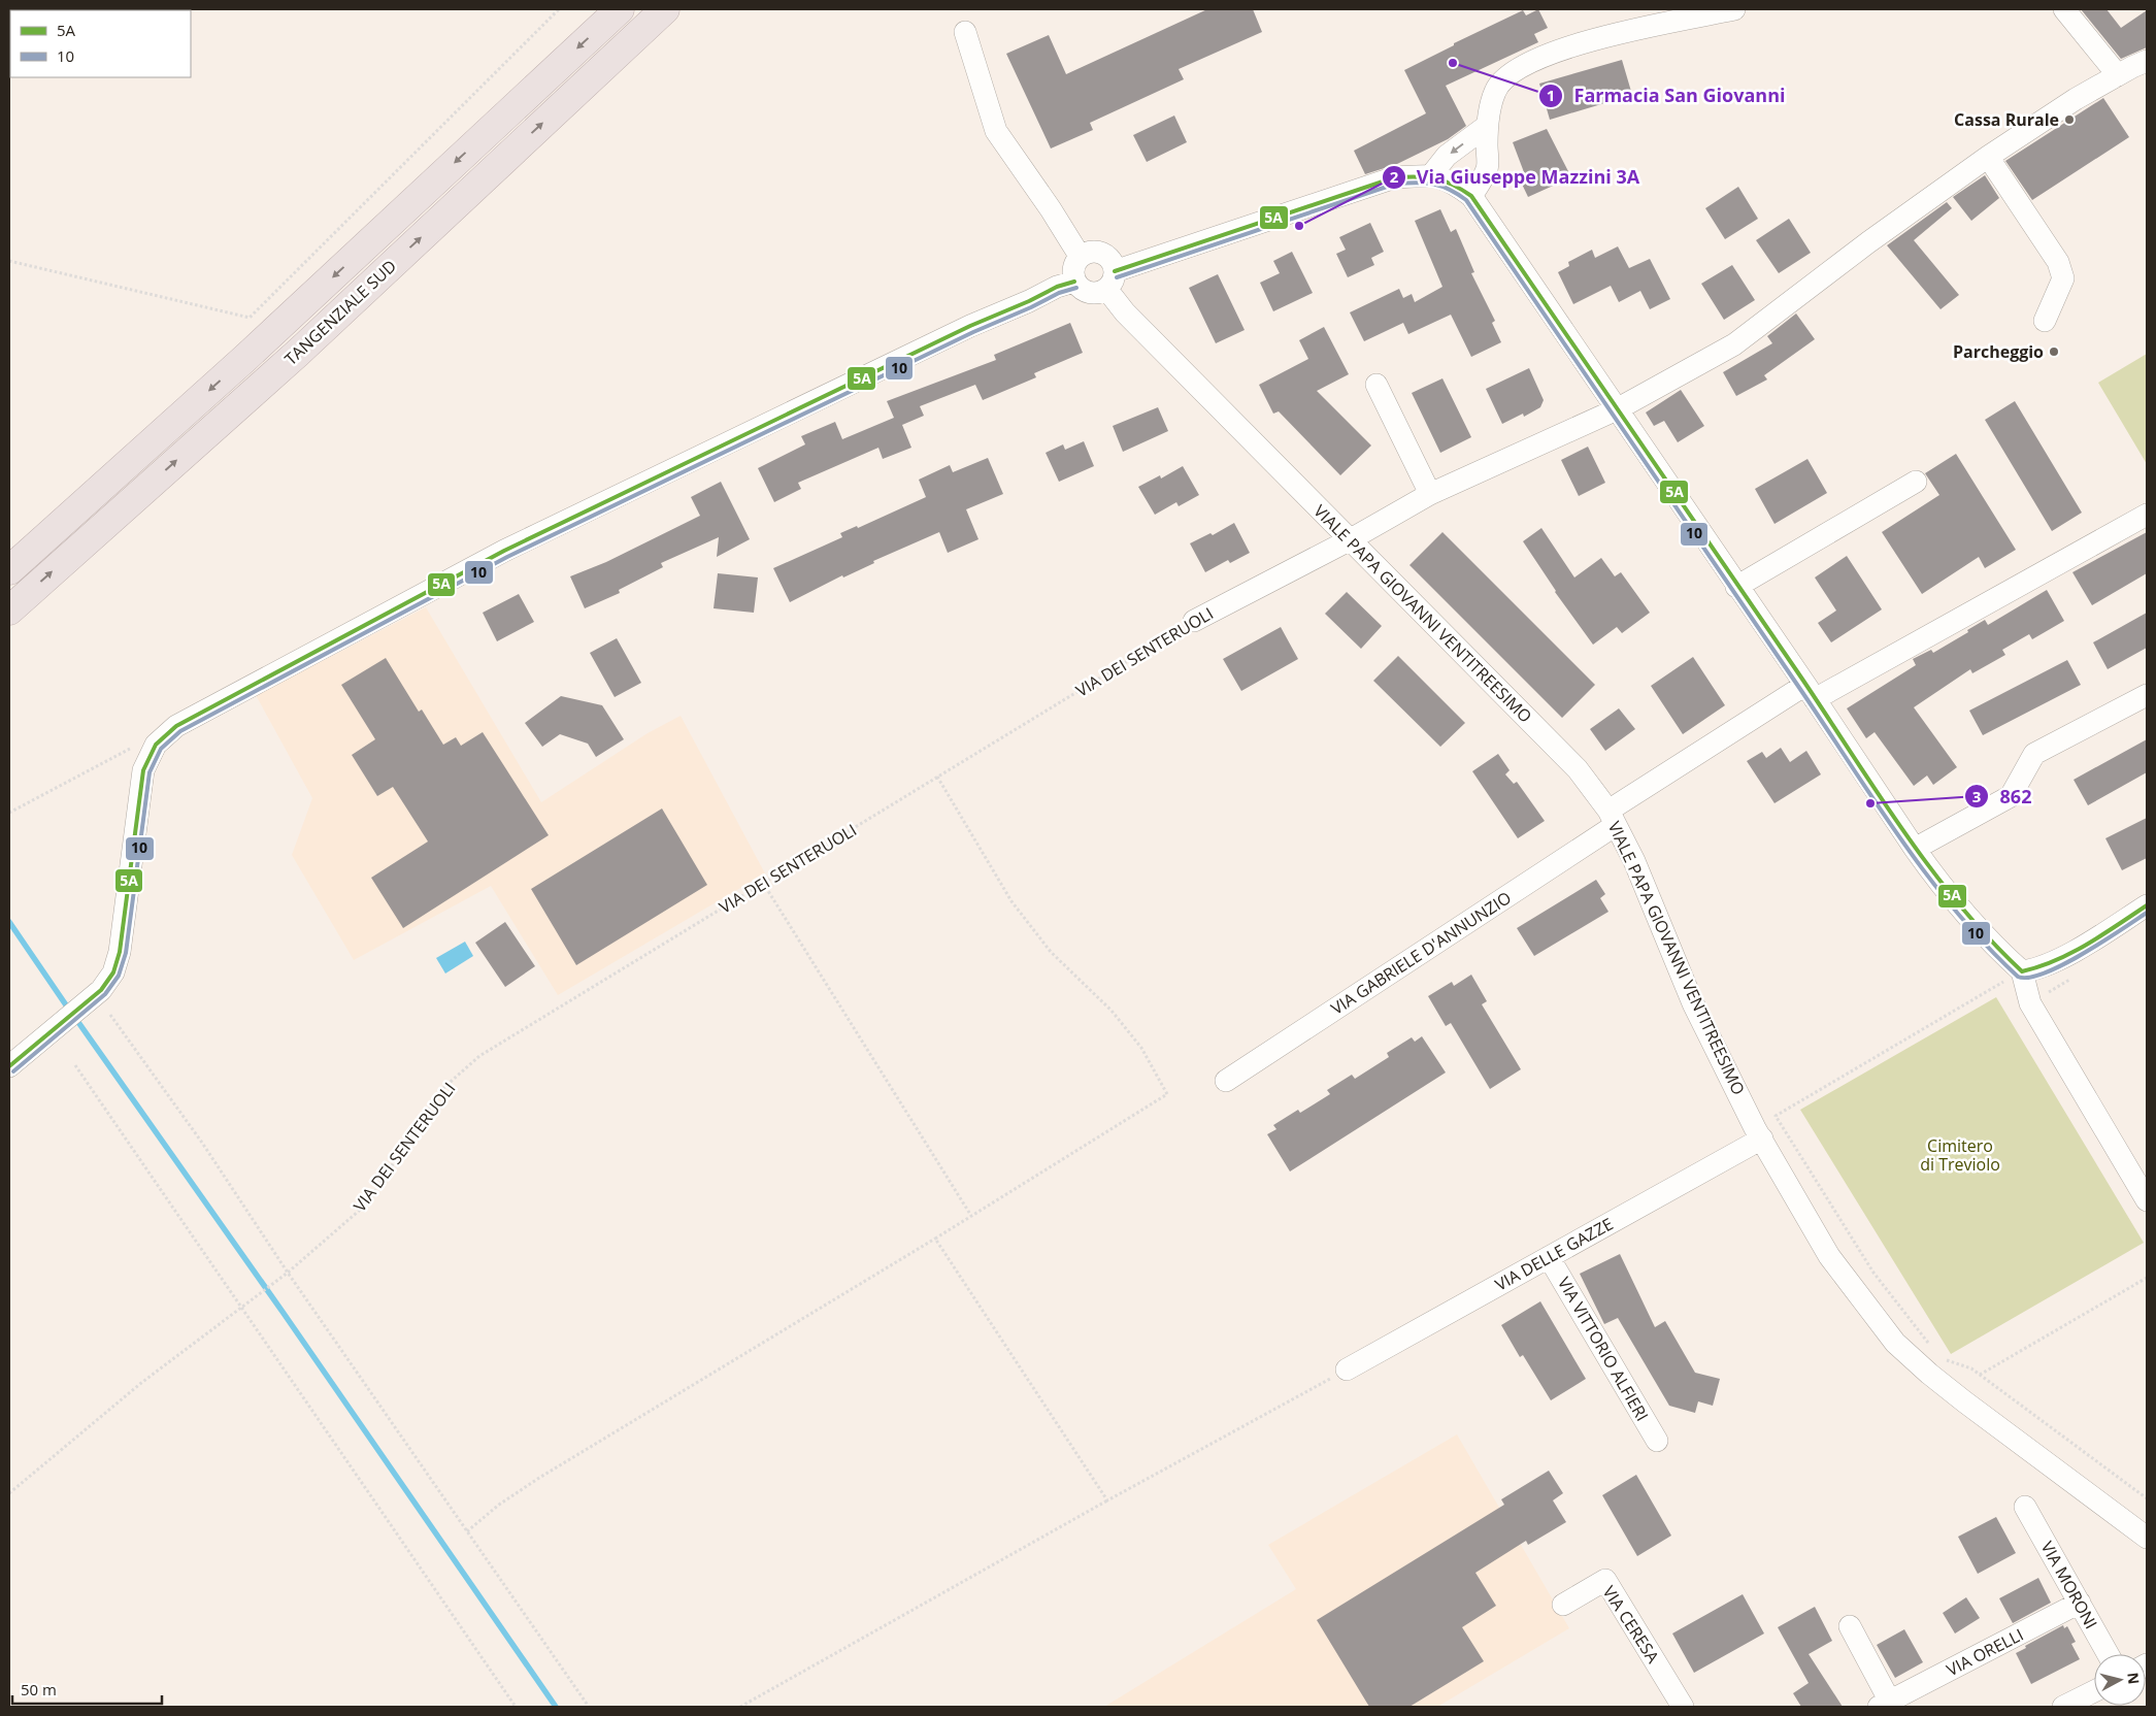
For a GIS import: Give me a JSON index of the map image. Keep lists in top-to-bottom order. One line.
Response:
{"streets":{"highway":["TANGENZIALE SUD"],"street":["VIALE PAPA GIOVANNI VENTITREESIMO","VIA DEI SENTERUOLI","VIA GABRIELE D'ANNUNZIO","VIA DELLE GAZZE","VIA VITTORIO ALFIERI","VIA MORONI","VIA CERESA","VIA ORELLI"]},"crossings":[["VIALE PAPA GIOVANNI VENTITREESIMO","VIA DEI SENTERUOLI"],["VIALE PAPA GIOVANNI VENTITREESIMO","VIA GABRIELE D'ANNUNZIO"],["VIALE PAPA GIOVANNI VENTITREESIMO","VIA DELLE GAZZE"],["VIA DELLE GAZZE","VIA VITTORIO ALFIERI"],["VIA MORONI","VIA ORELLI"]],"parks":["Cimitero di Treviolo"],"places":["Farmacia San Giovanni","Cassa Rurale","Via Giuseppe Mazzini 3A","Parcheggio","862"],"lines":["transit line 5A","transit line 10"],"legend":["5A","10"],"scale_bar":"50 m","north":"right"}
